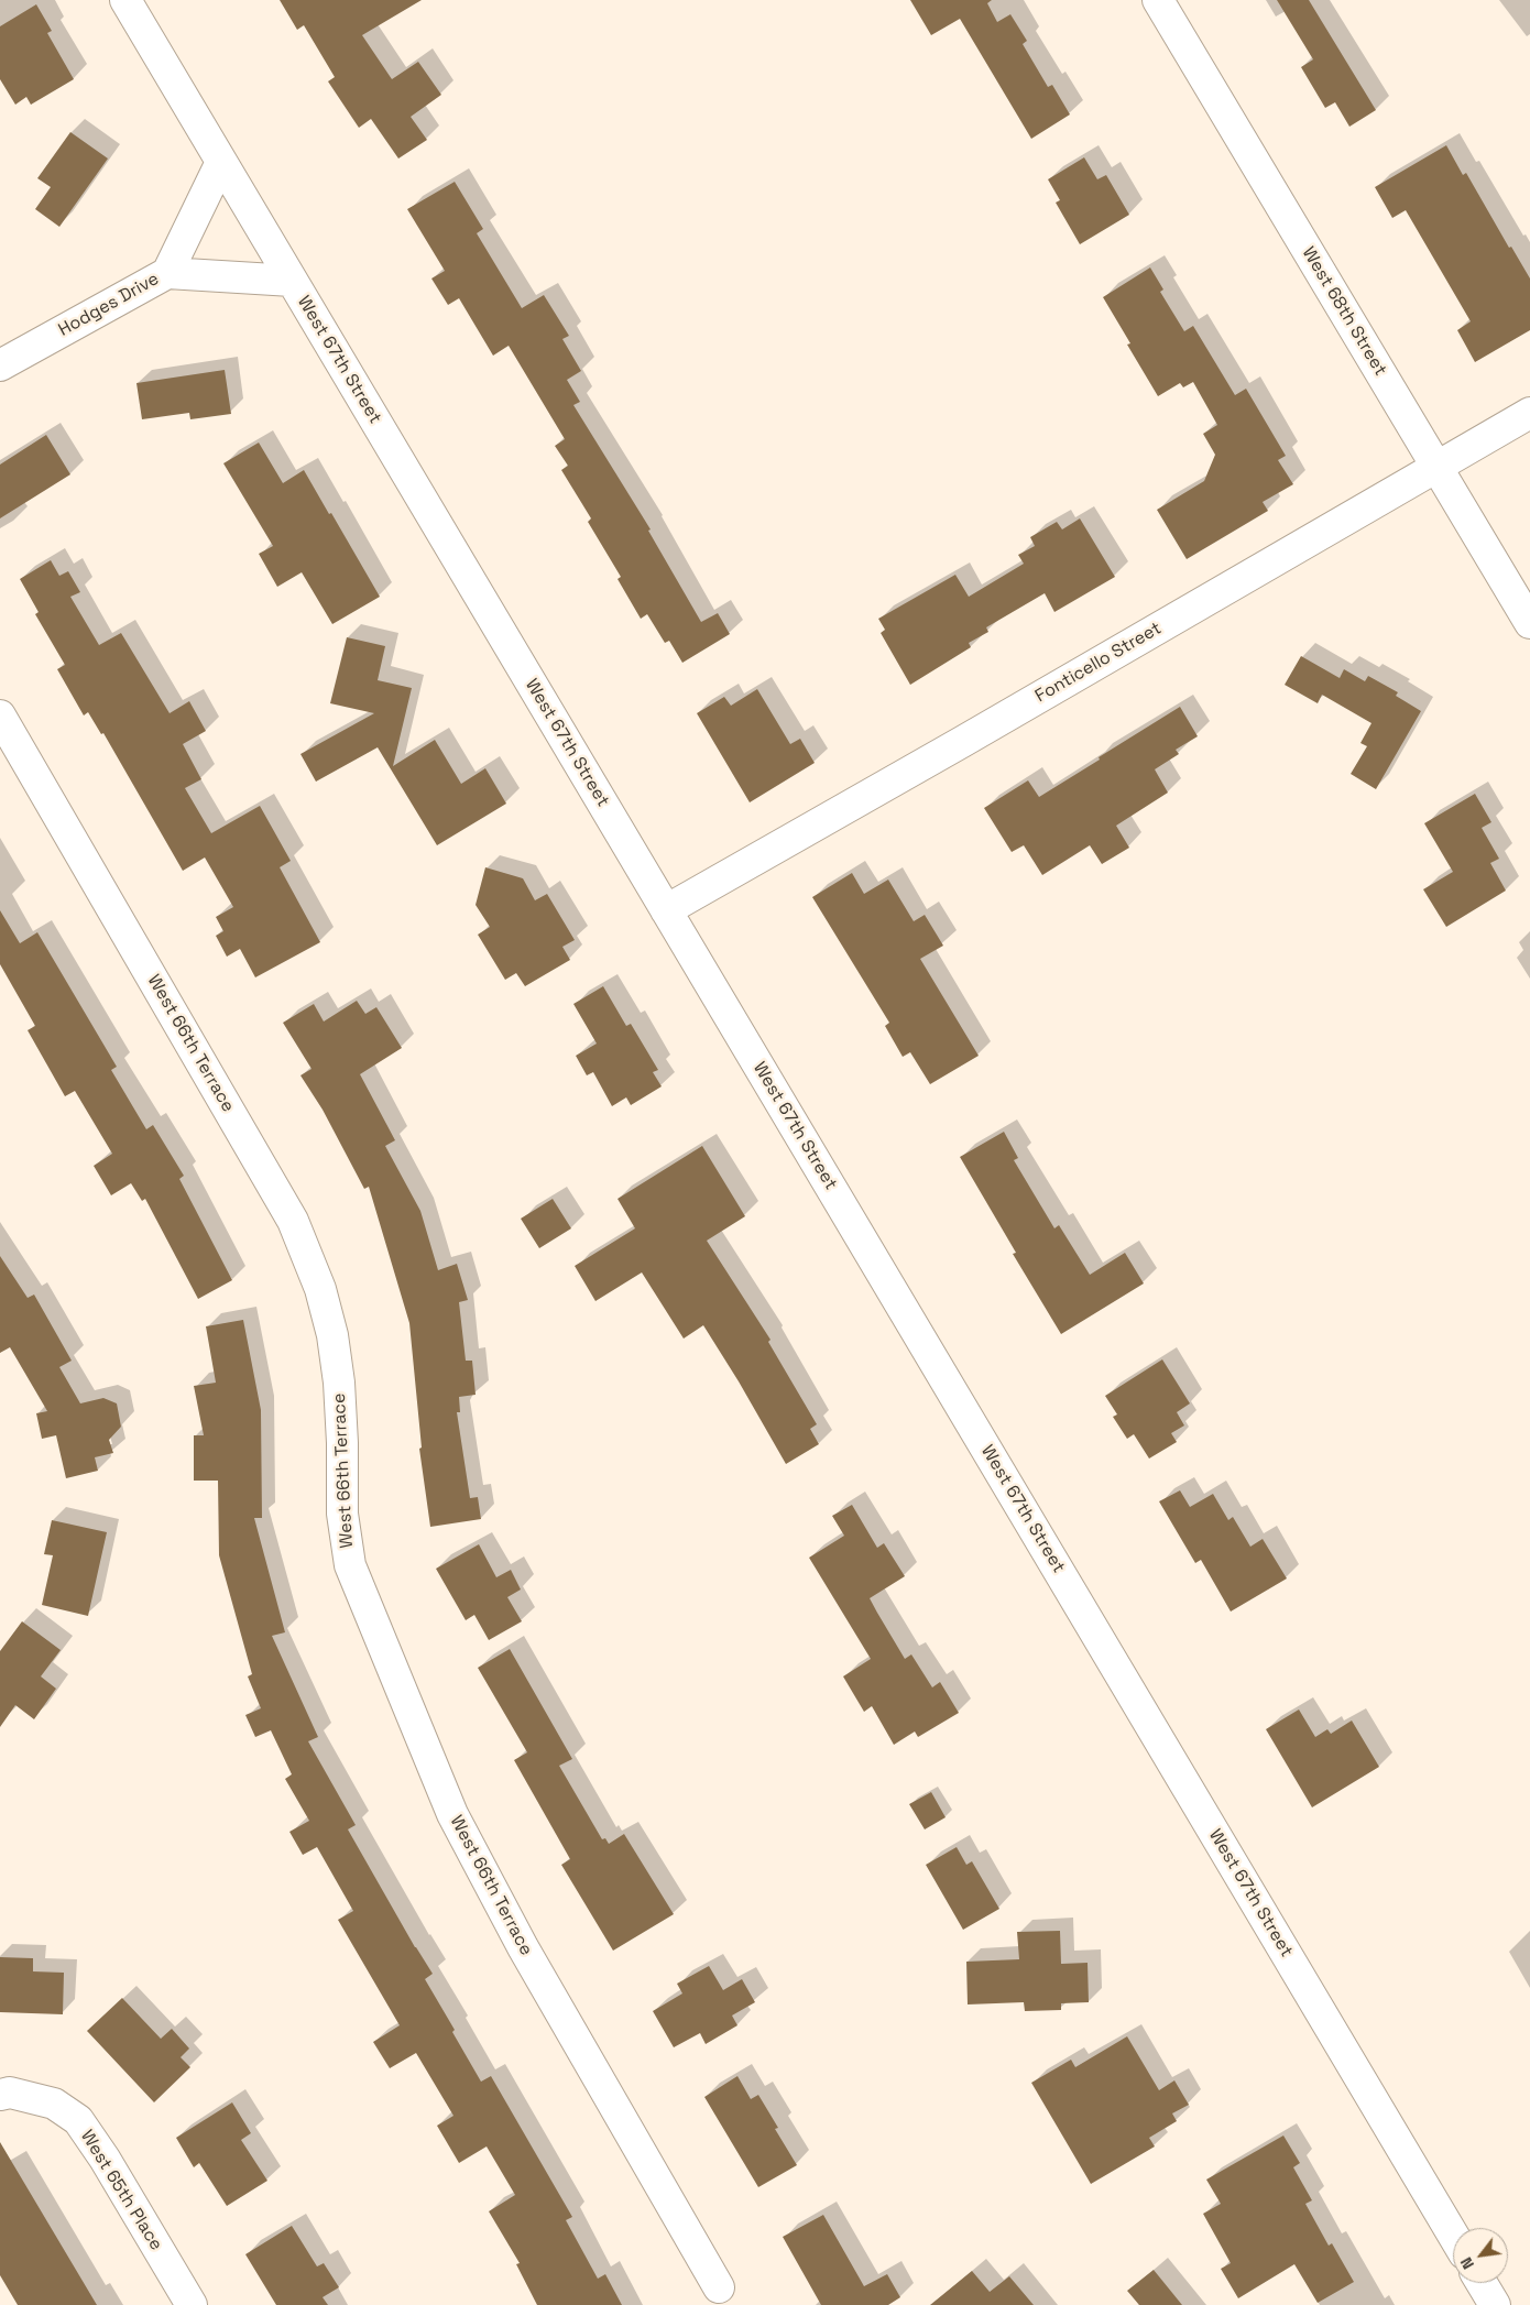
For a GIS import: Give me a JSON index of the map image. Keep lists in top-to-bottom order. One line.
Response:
{"streets":{"street":["Hodges Drive","West 68th Street","West 67th Street","Fonticello Street","West 66th Terrace","West 65th Place"]},"crossings":[["Hodges Drive","West 67th Street"],["West 68th Street","Fonticello Street"],["West 67th Street","Fonticello Street"]],"north":"bottom left"}
